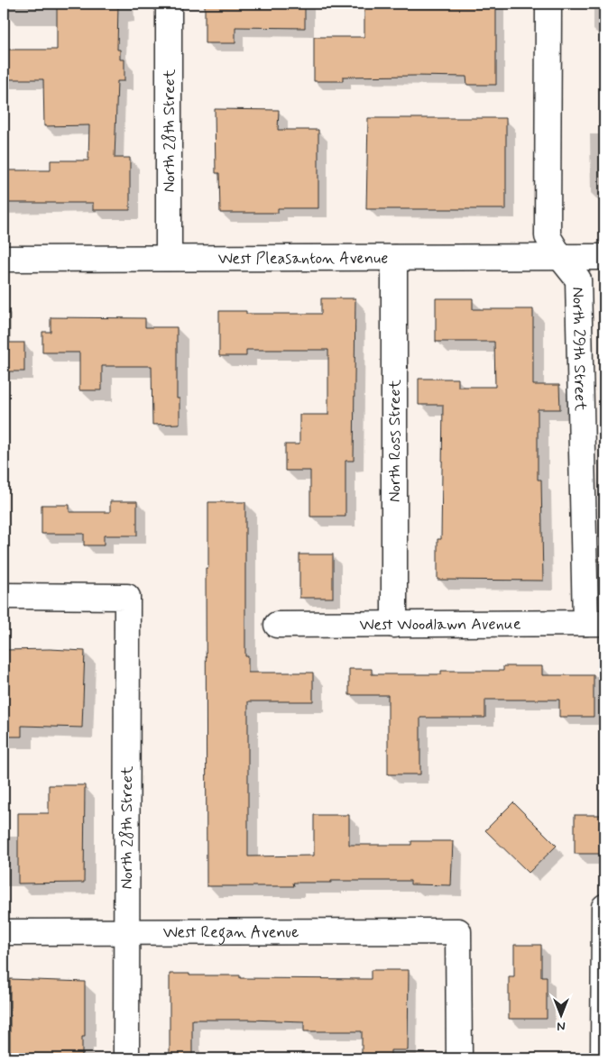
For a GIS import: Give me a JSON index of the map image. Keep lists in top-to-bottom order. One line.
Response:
{"streets":{"street":["North 28th Street","West Pleasanton Avenue","North 29th Street","North Ross Street","West Woodlawn Avenue","West Regan Avenue"]},"crossings":[["North 28th Street","West Pleasanton Avenue"],["North 28th Street","West Regan Avenue"],["West Pleasanton Avenue","North 29th Street"],["West Pleasanton Avenue","North Ross Street"],["North 29th Street","West Woodlawn Avenue"],["North Ross Street","West Woodlawn Avenue"]],"north":"bottom"}
